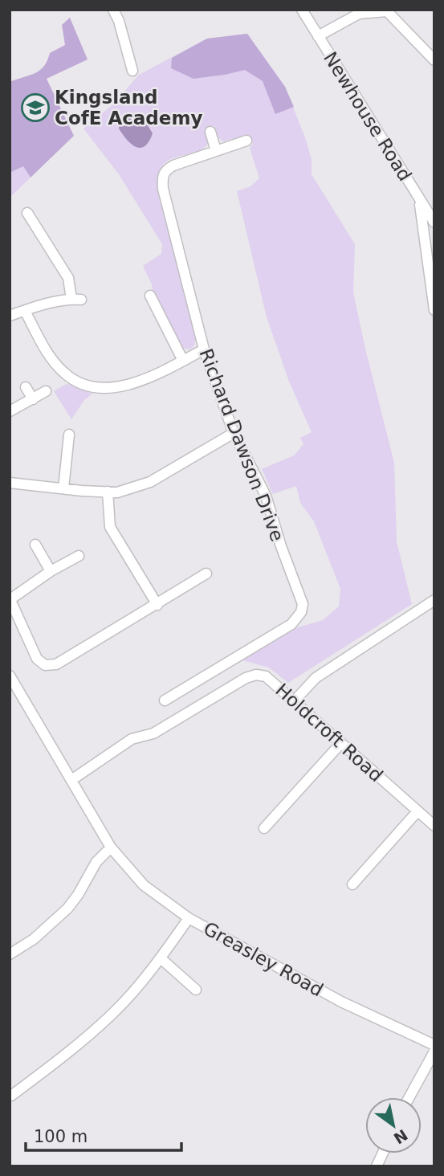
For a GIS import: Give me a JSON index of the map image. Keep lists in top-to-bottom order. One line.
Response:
{"streets":{"street":["Newhouse Road","Richard Dawson Drive","Holdcroft Road","Greasley Road"]},"crossings":[["Holdcroft Road","Greasley Road"]],"places":{"school or university":["Kingsland CofE Academy"]},"scale_bar":"100 m","north":"bottom right"}
